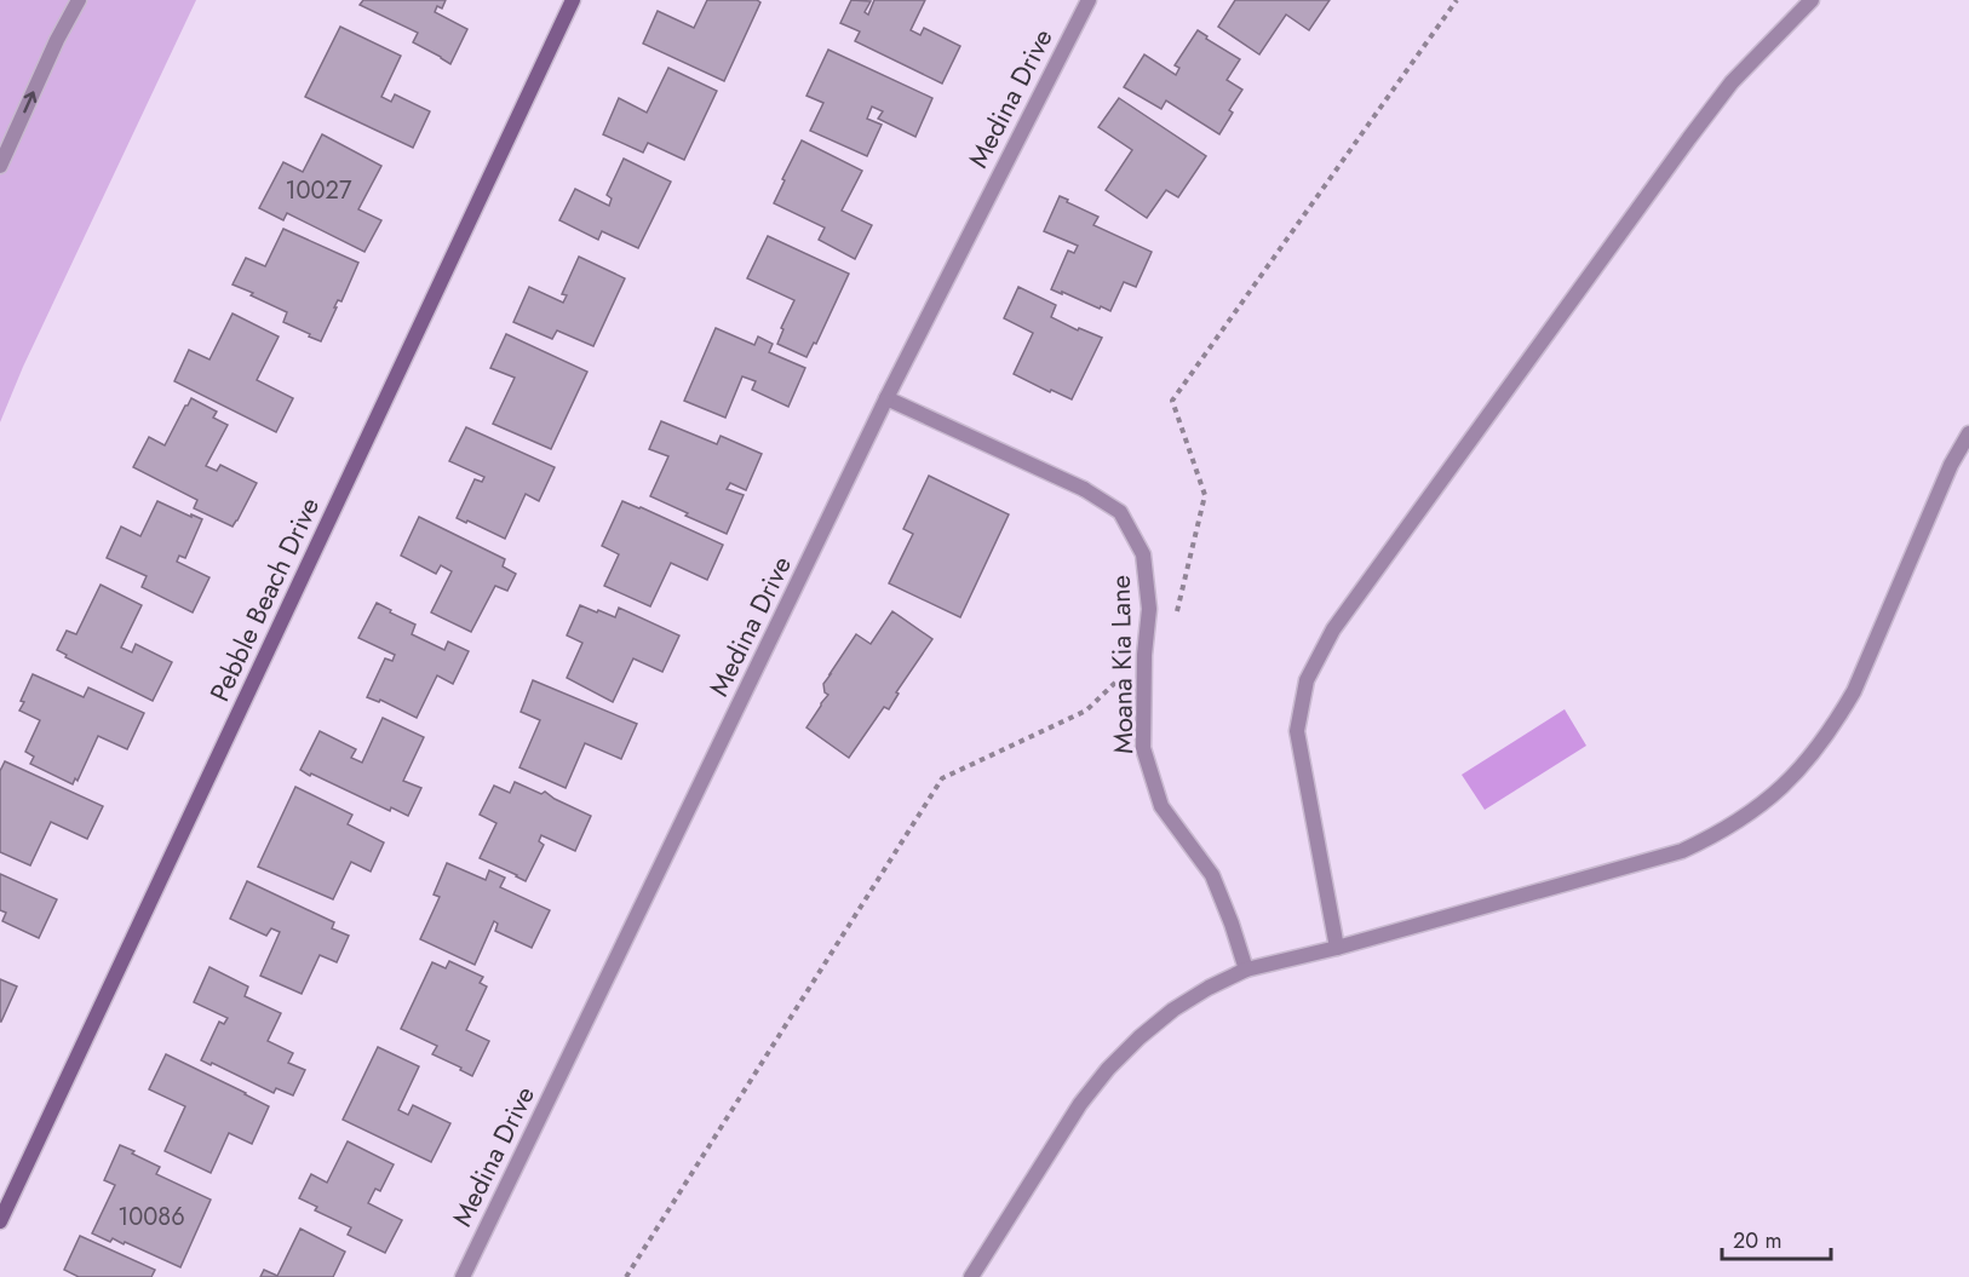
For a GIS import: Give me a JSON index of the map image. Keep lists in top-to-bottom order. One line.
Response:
{"streets":{"street":["Medina Drive","Pebble Beach Drive","Moana Kia Lane"]},"crossings":[["Medina Drive","Moana Kia Lane"]],"house_numbers":["10027","10086"],"scale_bar":"20 m"}
